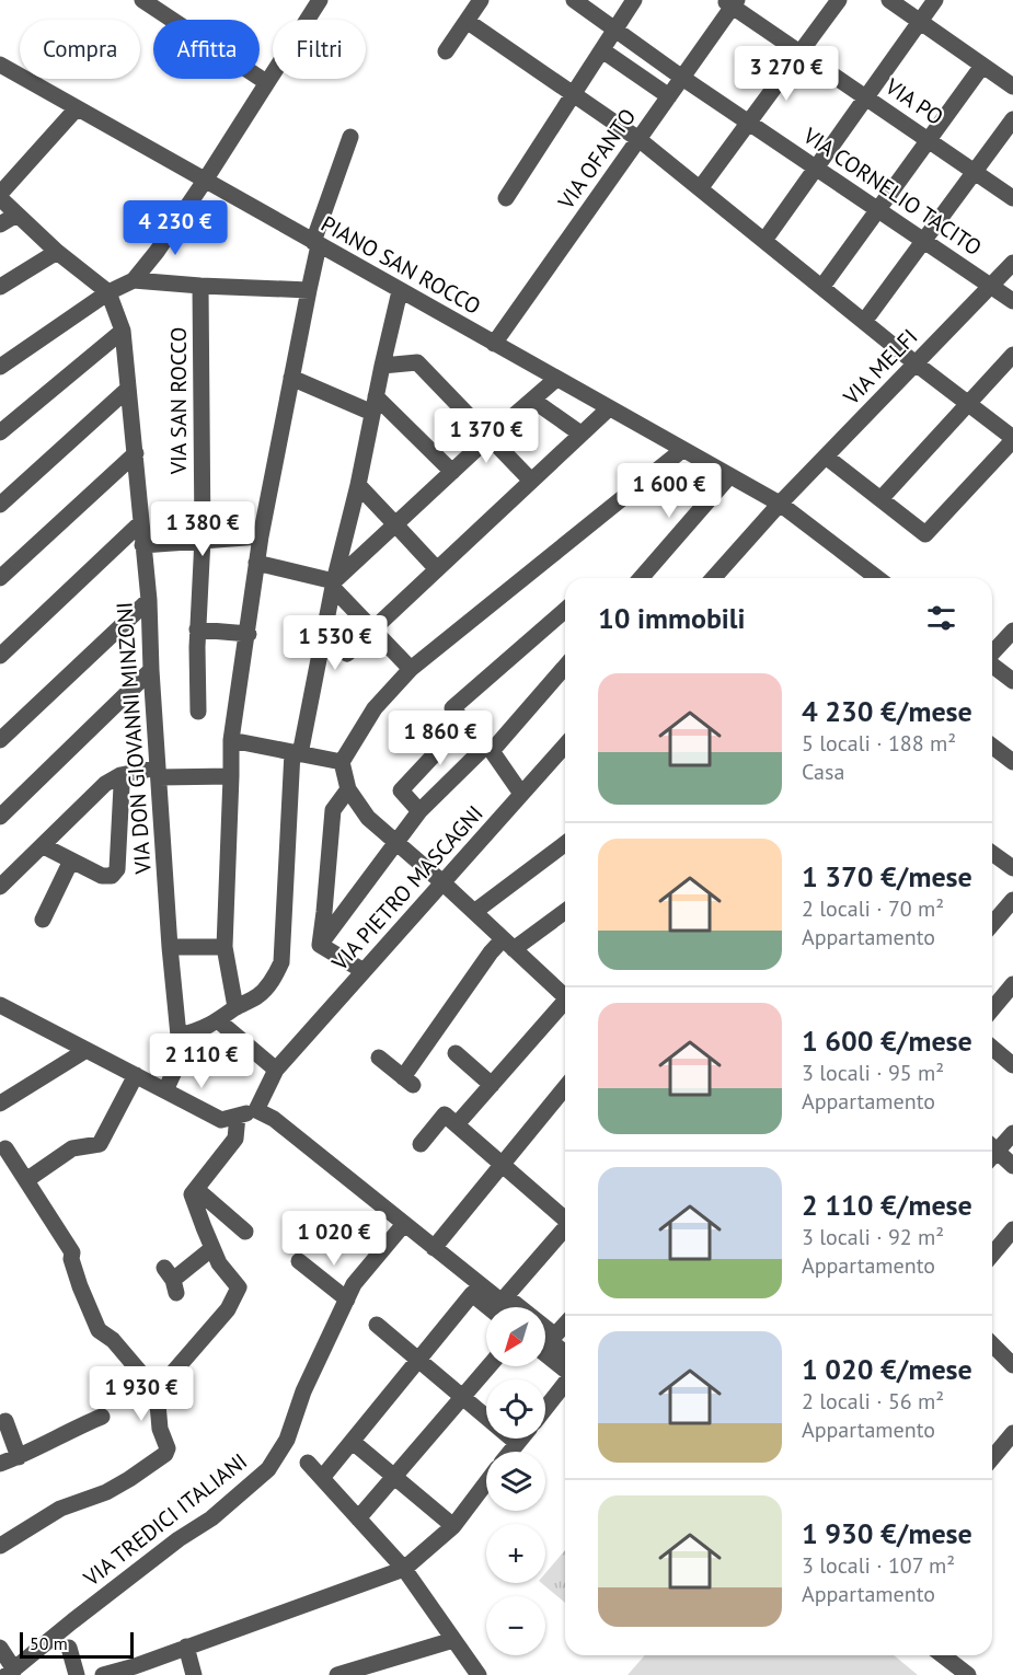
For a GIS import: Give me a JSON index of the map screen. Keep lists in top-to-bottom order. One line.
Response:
{"streets":{"street":["VIA PO","VIA OFANTO","VIA CORNELIO TACITO","PIANO SAN ROCCO","VIA MELFI","VIA SAN ROCCO","VIA DON GIOVANNI MINZONI","VIA PIETRO MASCAGNI","VIA TREDICI ITALIANI"]},"crossings":[["VIA PO","VIA OFANTO"],["VIA OFANTO","VIA CORNELIO TACITO"],["VIA OFANTO","PIANO SAN ROCCO"],["VIA CORNELIO TACITO","VIA MELFI"],["PIANO SAN ROCCO","VIA MELFI"]],"scale_bar":"50 m","north":"bottom left","page":{"chip":["Compra","Affitta","Filtri"],"price":["3 270 €","4 230 €","1 370 €","1 600 €","1 380 €","1 530 €","1 860 €","2 110 €","1 020 €","1 930 €"],"heading":"10 immobili","list":[{"name":"4 230 €/mese","note":"5 locali · 188 m² · Casa"},{"name":"1 370 €/mese","note":"2 locali · 70 m² · Appartamento"},{"name":"1 600 €/mese","note":"3 locali · 95 m² · Appartamento"},{"name":"2 110 €/mese","note":"3 locali · 92 m² · Appartamento"},{"name":"1 020 €/mese","note":"2 locali · 56 m² · Appartamento"},{"name":"1 930 €/mese","note":"3 locali · 107 m² · Appartamento"}],"map_buttons":["+","−"],"scale":"50 m"}}
